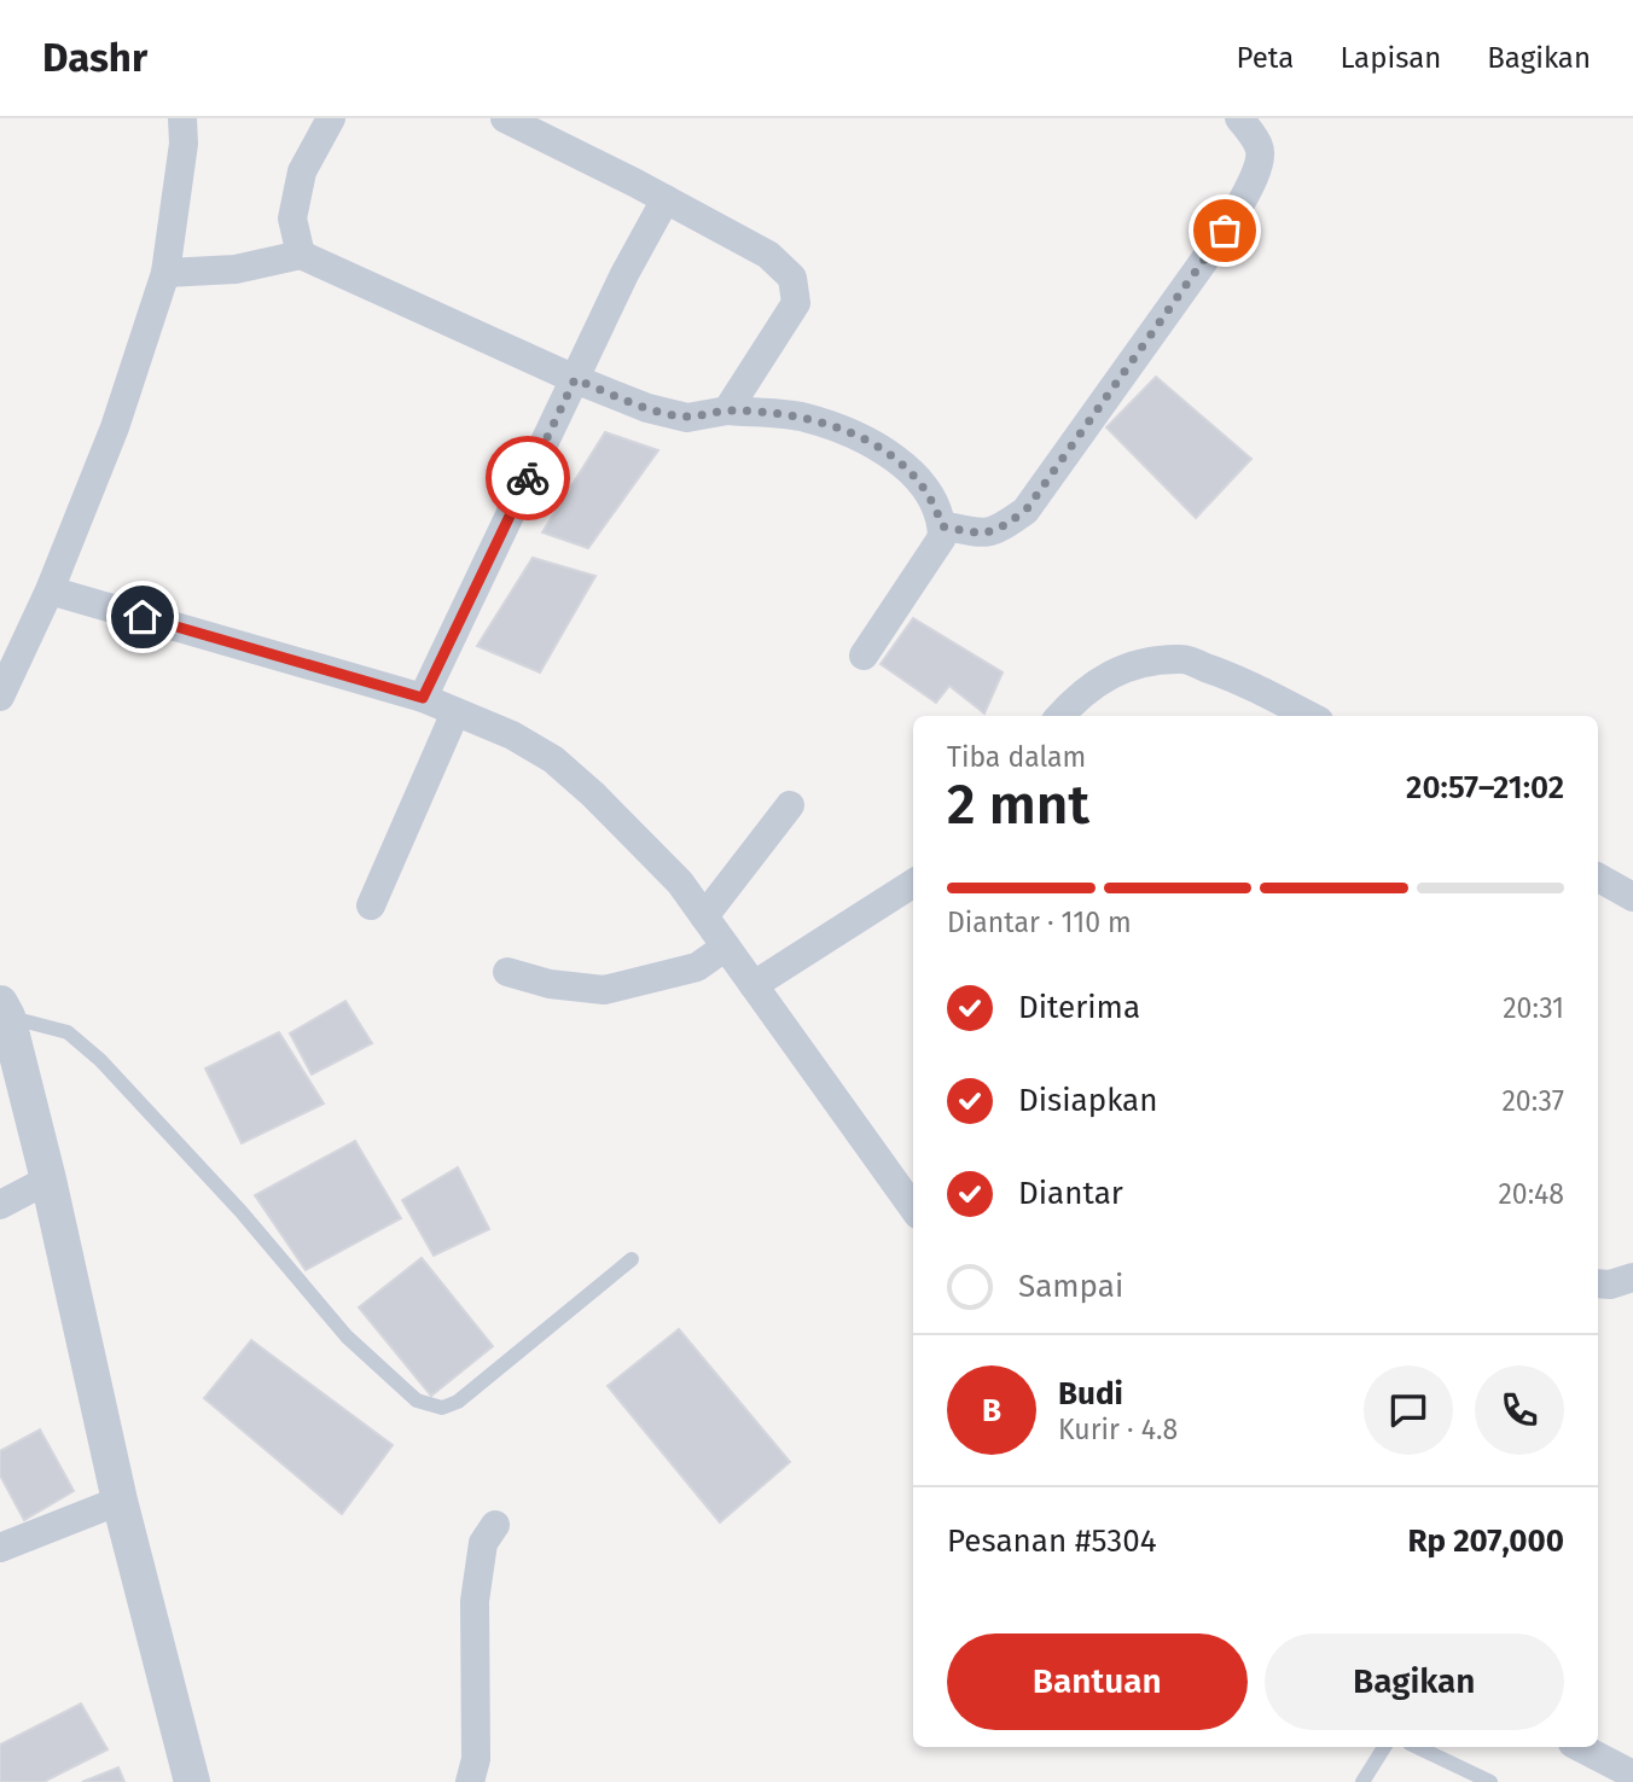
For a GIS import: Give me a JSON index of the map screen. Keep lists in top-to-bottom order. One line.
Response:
{"page":{"header":"Dashr","nav":["Peta","Lapisan","Bagikan"],"heading":["2 mnt","Tiba dalam","20:57–21:02"],"panel":["Budi","Kurir · 4.8","Pesanan #5304","Rp 207,000"],"bar":"Diantar · 110 m","list":[["Diterima","20:31"],["Disiapkan","20:37"],["Diantar","20:48"],"Sampai"],"round":"B","buttons":["Bantuan","Bagikan"]}}
